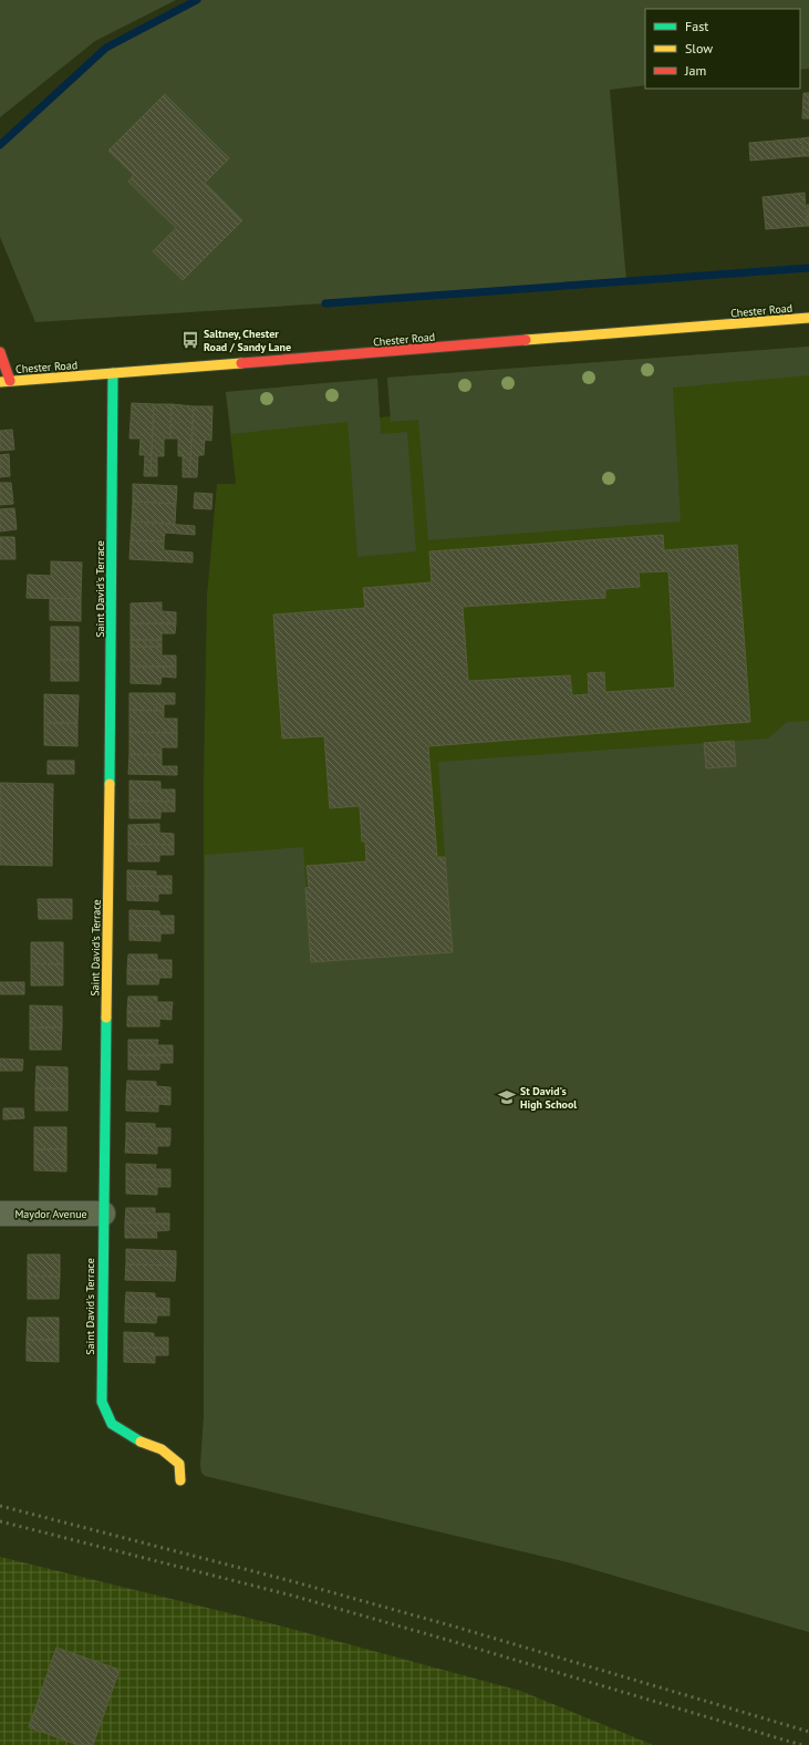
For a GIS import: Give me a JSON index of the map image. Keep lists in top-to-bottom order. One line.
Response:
{"streets":{"street":["Chester Road","Saint David's Terrace","Maydor Avenue"]},"crossings":[["Chester Road","Saint David's Terrace"],["Saint David's Terrace","Maydor Avenue"]],"places":{"bus stop":["Saltney, Chester Road / Sandy Lane"],"school or university":["St David's High School"]},"legend":["Fast","Slow","Jam"]}
